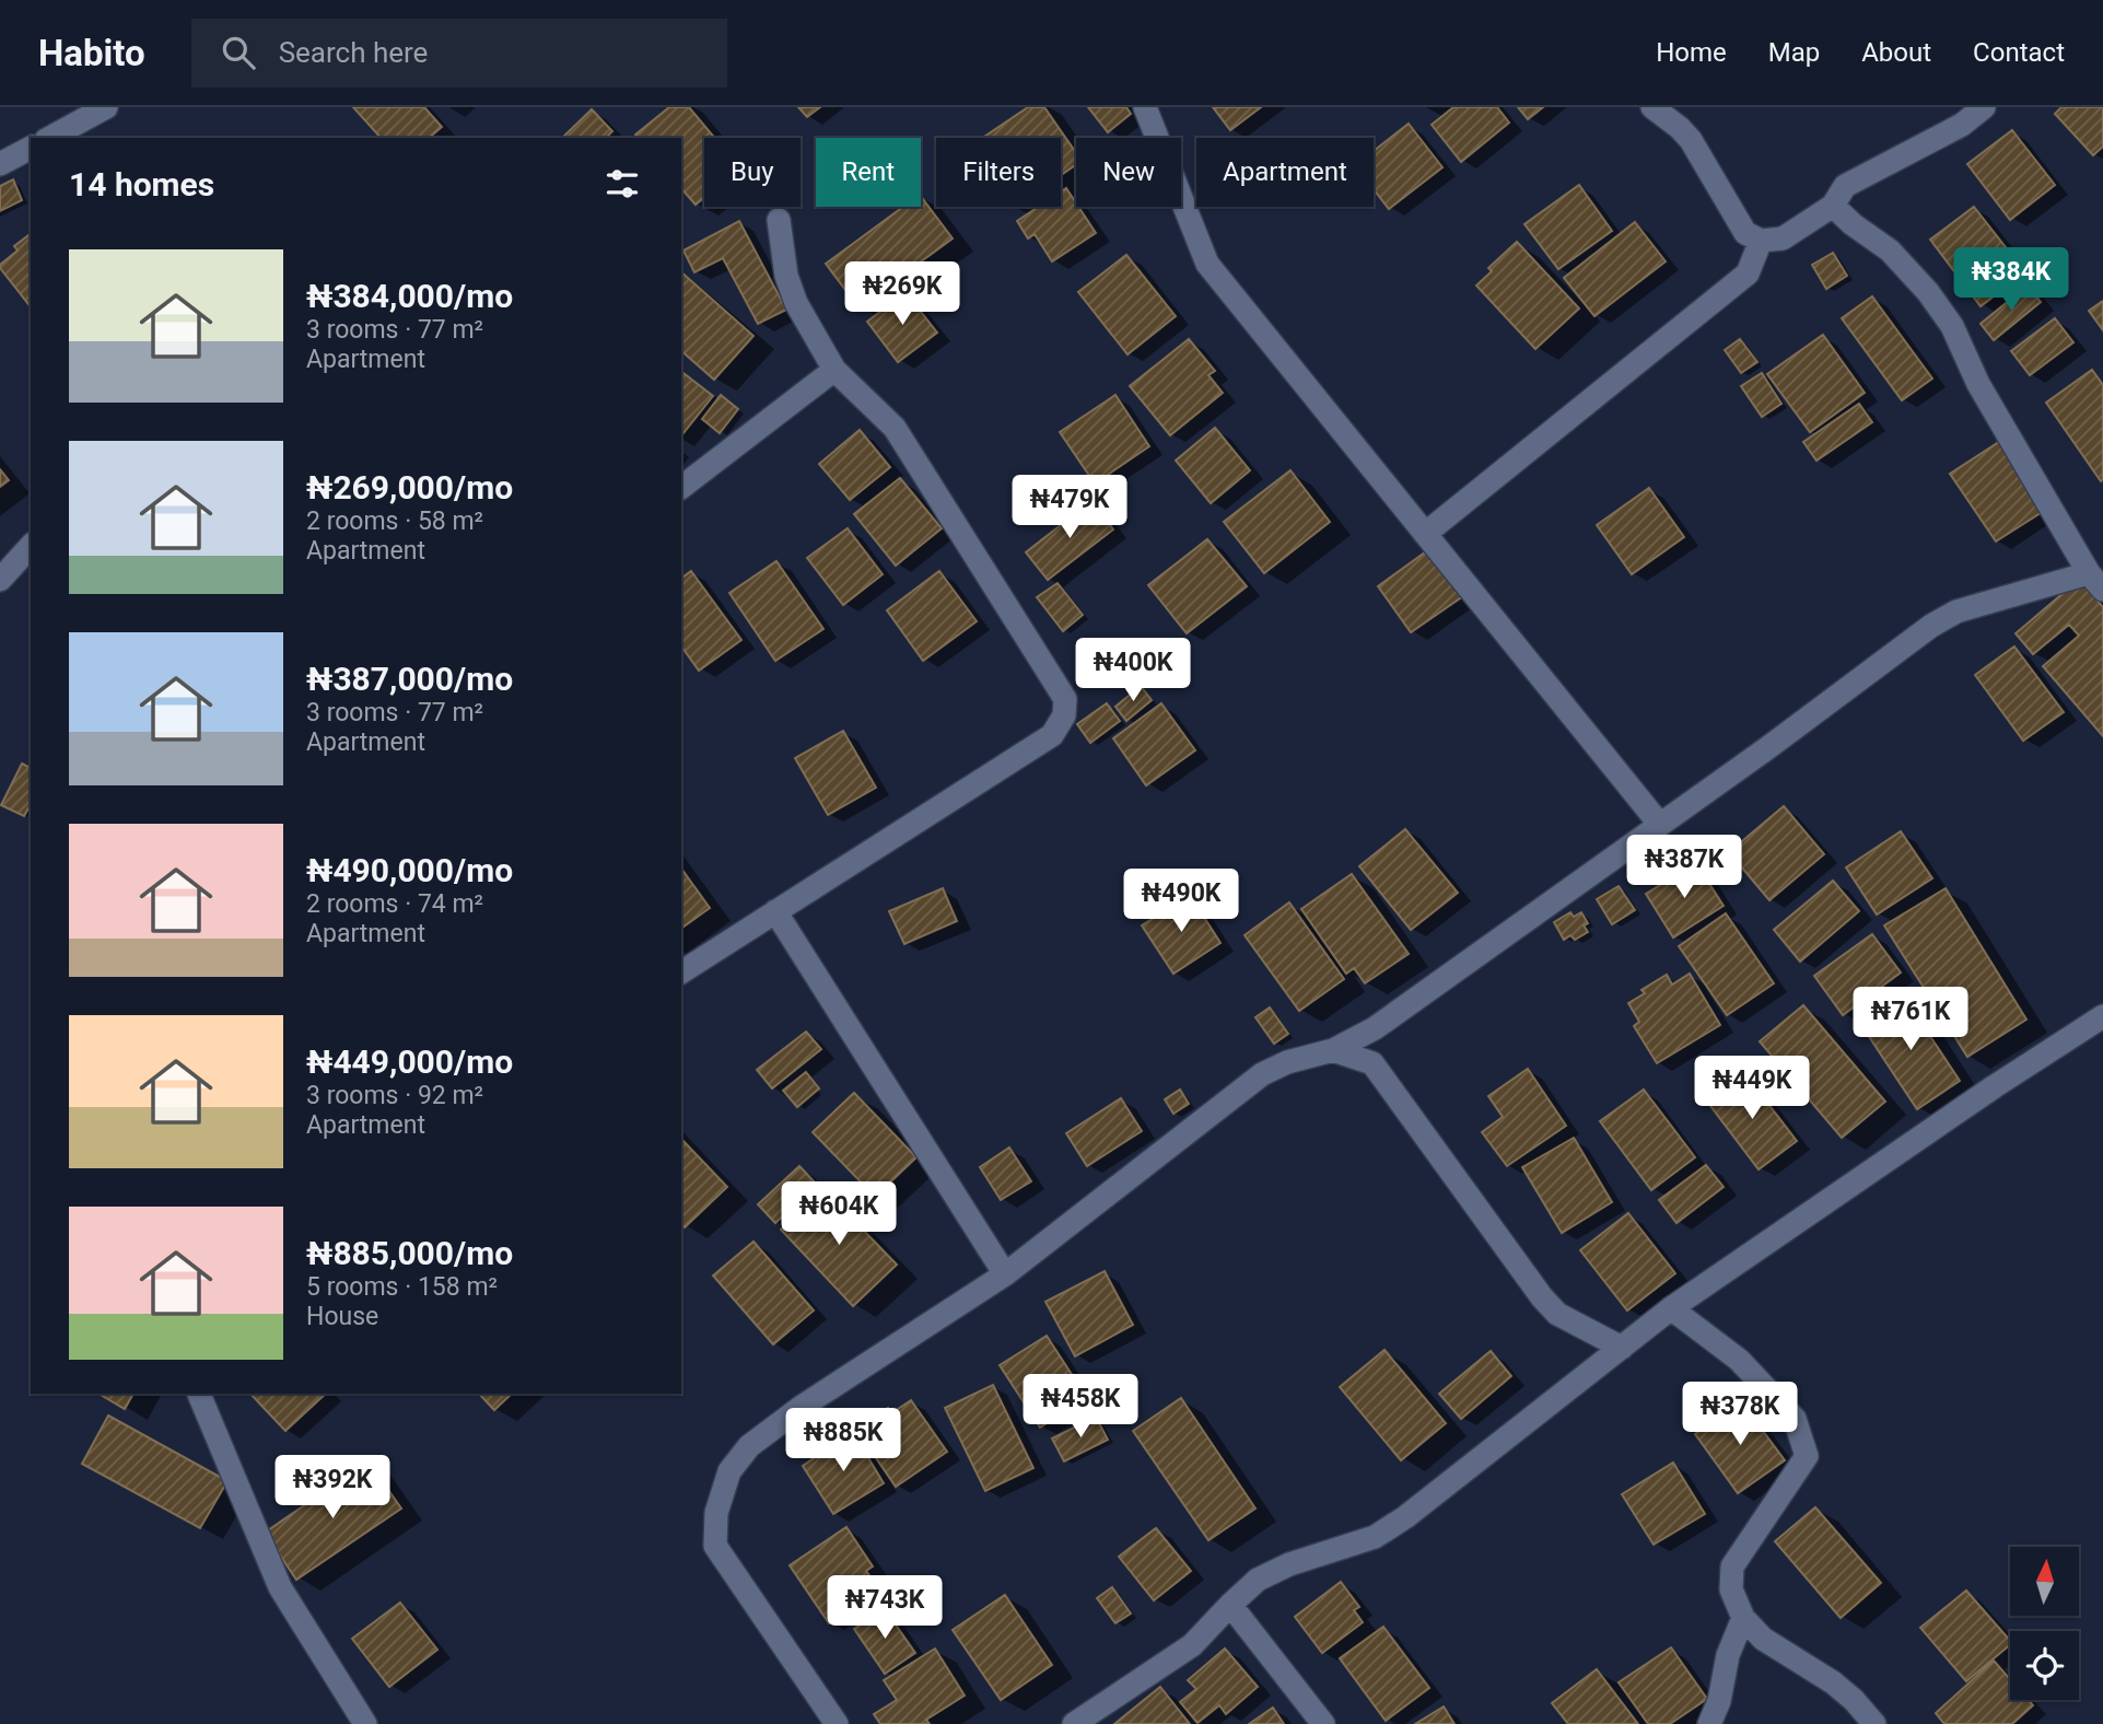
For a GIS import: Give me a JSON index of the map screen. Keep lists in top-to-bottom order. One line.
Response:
{"north":"top","page":{"header":"Habito","search":"Search here","nav":["Home","Map","About","Contact"],"chip":["Buy","Rent","Filters","New","Apartment"],"heading":"14 homes","list":[{"name":"₦384,000/mo","note":"3 rooms · 77 m² · Apartment"},{"name":"₦269,000/mo","note":"2 rooms · 58 m² · Apartment"},{"name":"₦387,000/mo","note":"3 rooms · 77 m² · Apartment"},{"name":"₦490,000/mo","note":"2 rooms · 74 m² · Apartment"},{"name":"₦449,000/mo","note":"3 rooms · 92 m² · Apartment"},{"name":"₦885,000/mo","note":"5 rooms · 158 m² · House"}],"price":["₦384K","₦269K","₦479K","₦400K","₦387K","₦490K","₦761K","₦449K","₦604K","₦458K","₦378K","₦885K","₦392K","₦743K"]}}
